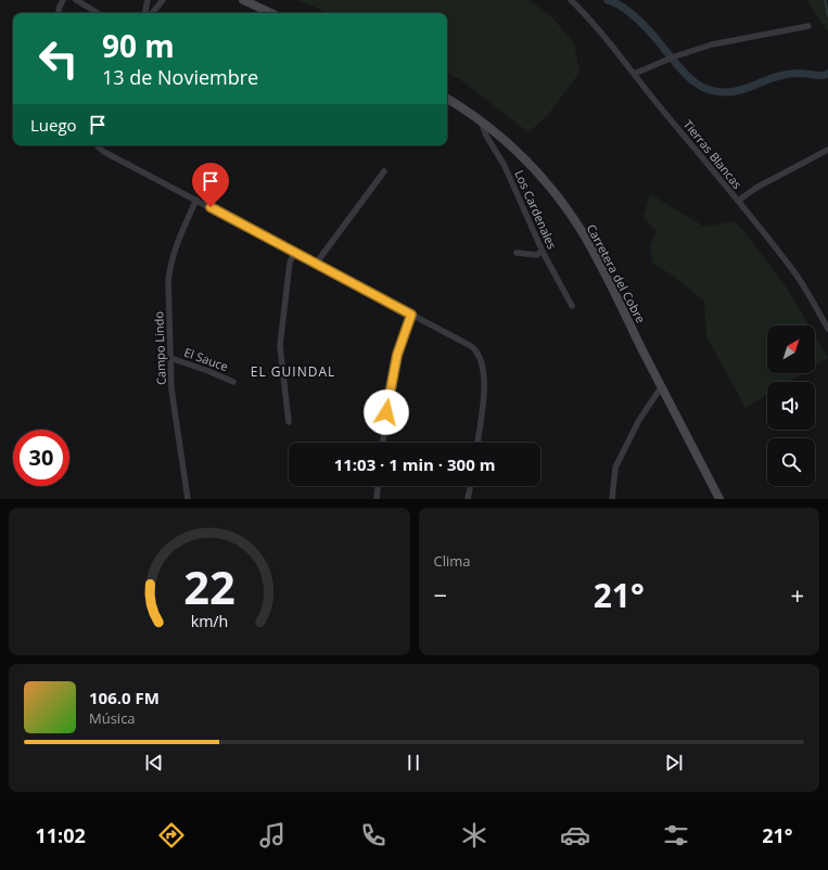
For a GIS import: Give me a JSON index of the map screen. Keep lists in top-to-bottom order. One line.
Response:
{"streets":{"main road":["Carretera del Cobre"],"street":["Tierras Blancas","Los Cardenales","Campo Lindo","El Sauce"]},"crossings":[["Los Cardenales","Carretera del Cobre"],["Campo Lindo","El Sauce"]],"districts":["EL GUINDAL"],"north":"top right","page":{"turn":["90 m","13 de Noviembre"],"then":"Luego","limit":"30","trip":"11:03 · 1 min · 300 m","tile":"Clima","heat":["−","21°","+"],"song":["106.0 FM","Música"],"tabs":["11:02","21°"],"gauge":["22","km/h"]}}
